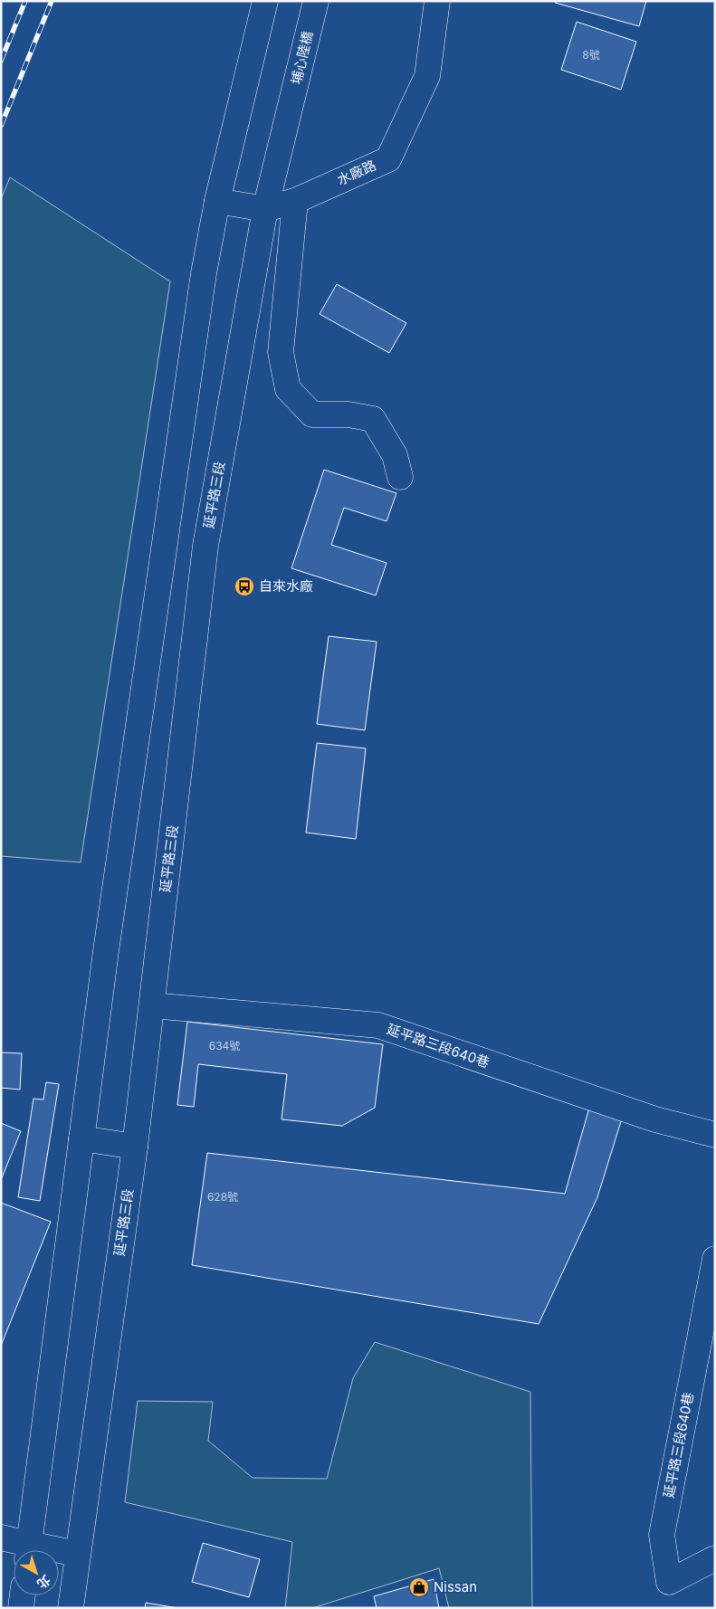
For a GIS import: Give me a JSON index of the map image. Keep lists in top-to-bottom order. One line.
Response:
{"streets":{"main road":["埔心陸橋","水廠路","延平路三段","延平路三段640巷"]},"crossings":[["埔心陸橋","延平路三段"],["水廠路","延平路三段"],["延平路三段","延平路三段640巷"]],"places":{"bus stop":["自來水廠"],"shop":["Nissan"]},"house_numbers":["8號","634號","628號"],"north":"bottom right"}
